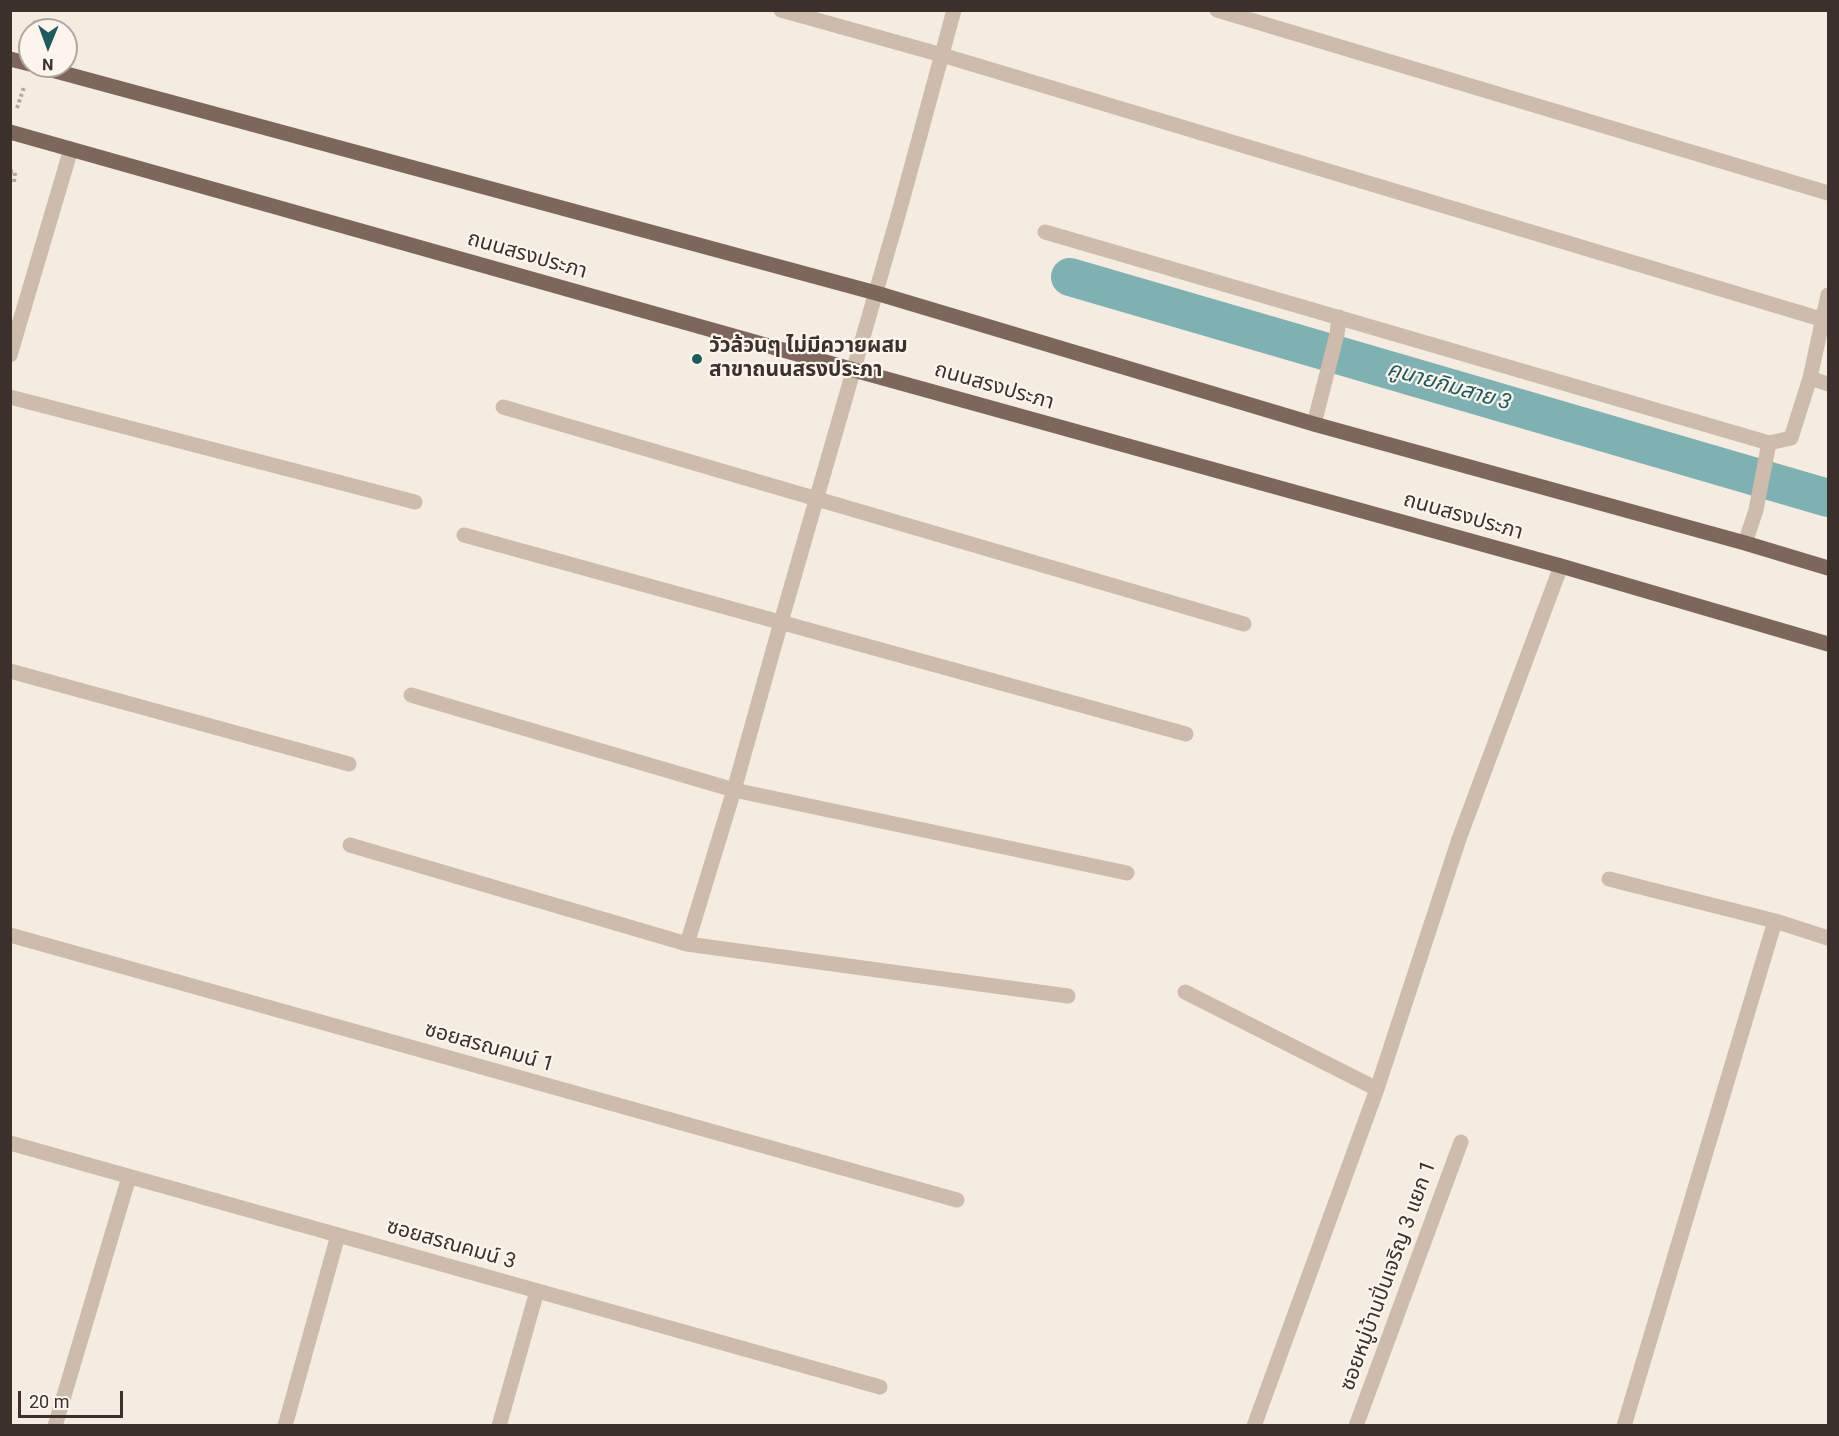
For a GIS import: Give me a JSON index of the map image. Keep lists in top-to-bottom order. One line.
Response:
{"streets":{"main road":["ถนนสรงประภา"],"street":["ซอยสรณคมน์ 1","ซอยสรณคมน์ 3","ซอยหมู่บ้านปิ่นเจริญ 3 แยก 1"]},"water":["คูนายกิมสาย 3"],"places":["วัวล้วนๆ ไม่มีควายผสม สาขาถนนสรงประภา"],"scale_bar":"20 m","north":"bottom"}
